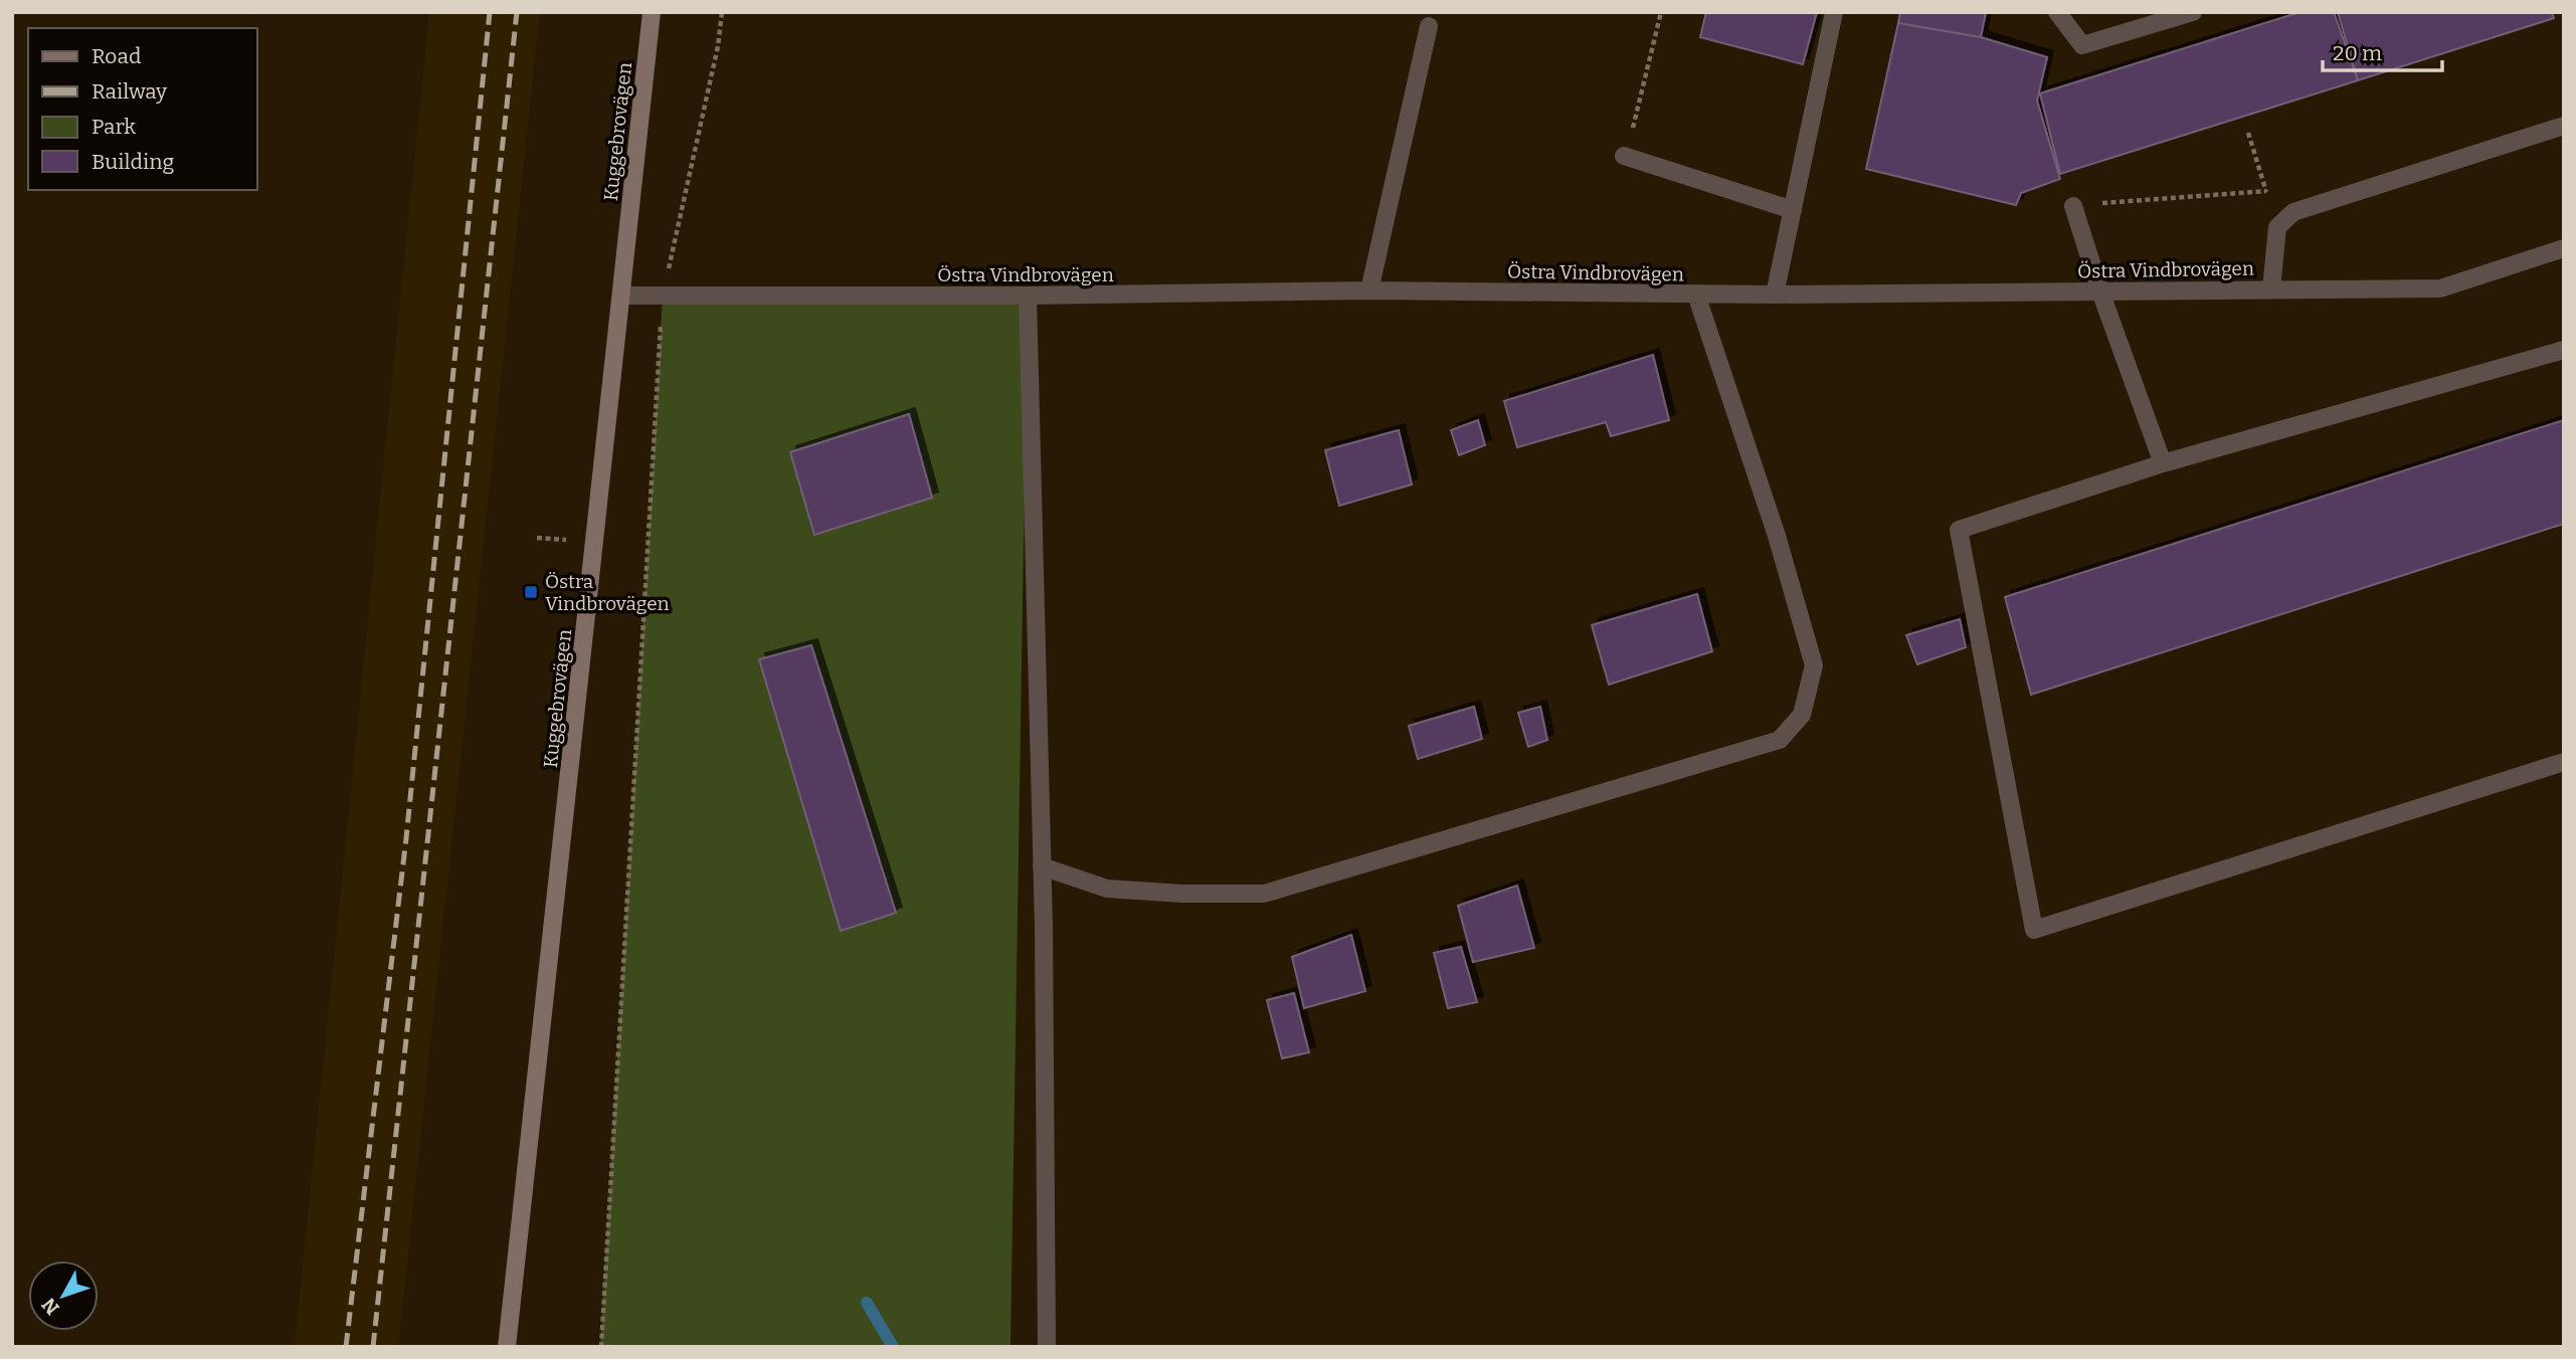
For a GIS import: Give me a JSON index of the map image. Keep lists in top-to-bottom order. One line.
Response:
{"streets":{"main road":["Kuggebrovägen"],"street":["Östra Vindbrovägen"]},"crossings":[["Kuggebrovägen","Östra Vindbrovägen"]],"places":{"transit":["Östra Vindbrovägen"]},"legend":["Road","Railway","Park","Building"],"scale_bar":"20 m","north":"bottom left"}
